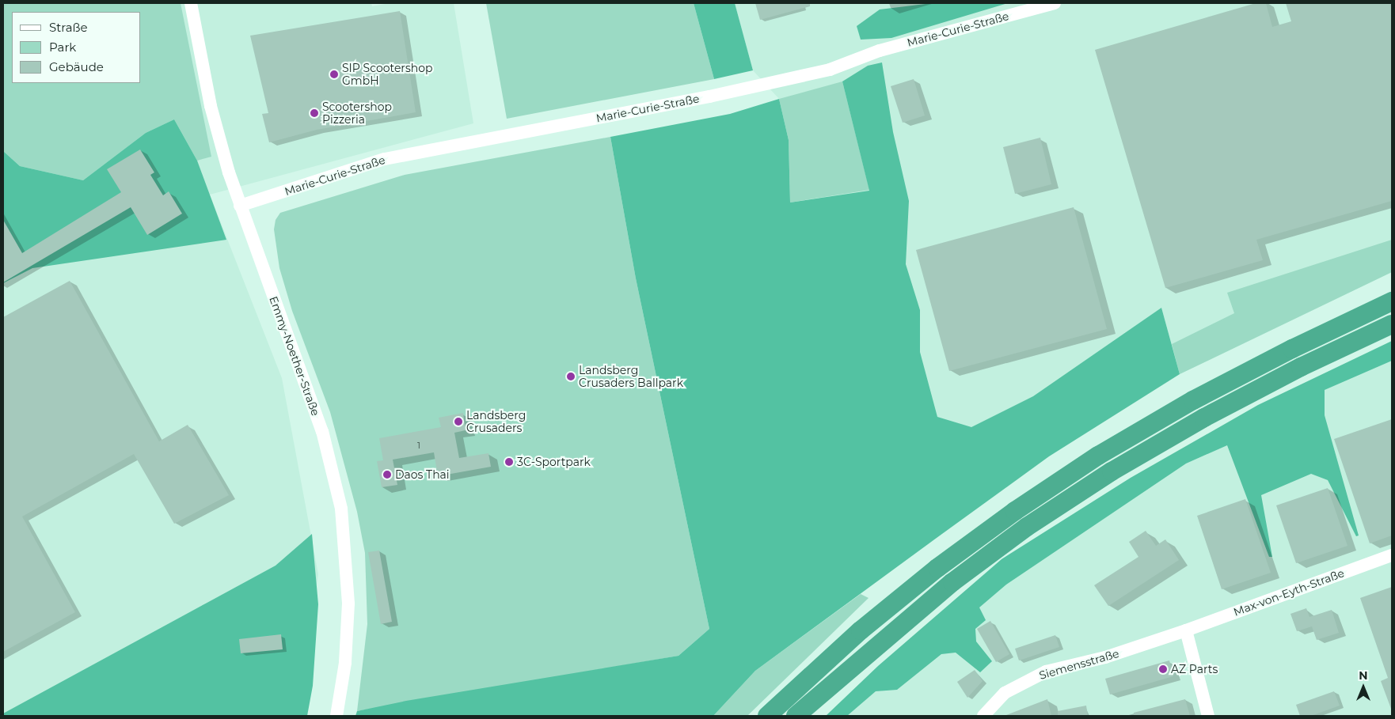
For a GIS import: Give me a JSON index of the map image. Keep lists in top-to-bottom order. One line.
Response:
{"streets":{"street":["Marie-Curie-Straße","Emmy-Noether-Straße","Max-von-Eyth-Straße","Siemensstraße"]},"crossings":[["Marie-Curie-Straße","Emmy-Noether-Straße"],["Max-von-Eyth-Straße","Siemensstraße"]],"places":["SIP Scootershop GmbH","Scootershop Pizzeria","Landsberg Crusaders Ballpark","Landsberg Crusaders","3C-Sportpark","Daos Thai","AZ Parts"],"house_numbers":["1"],"legend":["Straße","Park","Gebäude"],"north":"top"}
